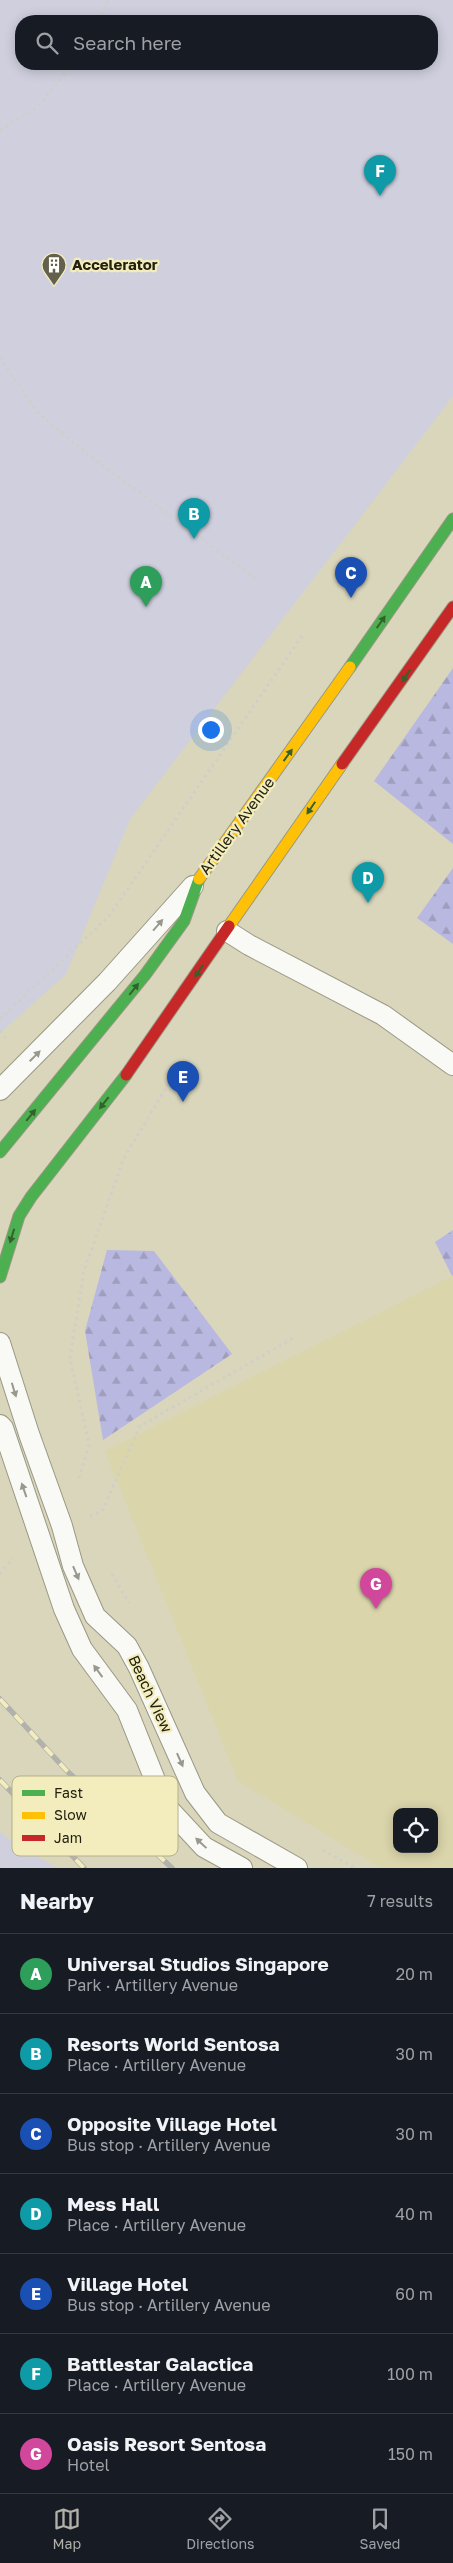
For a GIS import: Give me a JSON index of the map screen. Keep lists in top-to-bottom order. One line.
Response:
{"streets":{"street":["Artillery Avenue"],"lane":["Beach View"]},"places":{"building":["Accelerator"]},"legend":["Fast","Slow","Jam"],"page":{"search":"Search here","pins":["F","B","C","A","D","E","G"],"heading":["Nearby","7 results"],"list":[{"mark":"A","name":"Universal Studios Singapore","note":"Park · Artillery Avenue","value":"20 m"},{"mark":"B","name":"Resorts World Sentosa","note":"Place · Artillery Avenue","value":"30 m"},{"mark":"C","name":"Opposite Village Hotel","note":"Bus stop · Artillery Avenue","value":"30 m"},{"mark":"D","name":"Mess Hall","note":"Place · Artillery Avenue","value":"40 m"},{"mark":"E","name":"Village Hotel","note":"Bus stop · Artillery Avenue","value":"60 m"},{"mark":"F","name":"Battlestar Galactica","note":"Place · Artillery Avenue","value":"100 m"},{"mark":"G","name":"Oasis Resort Sentosa","note":"Hotel","value":"150 m"}],"nav":["Map","Directions","Saved"]}}
